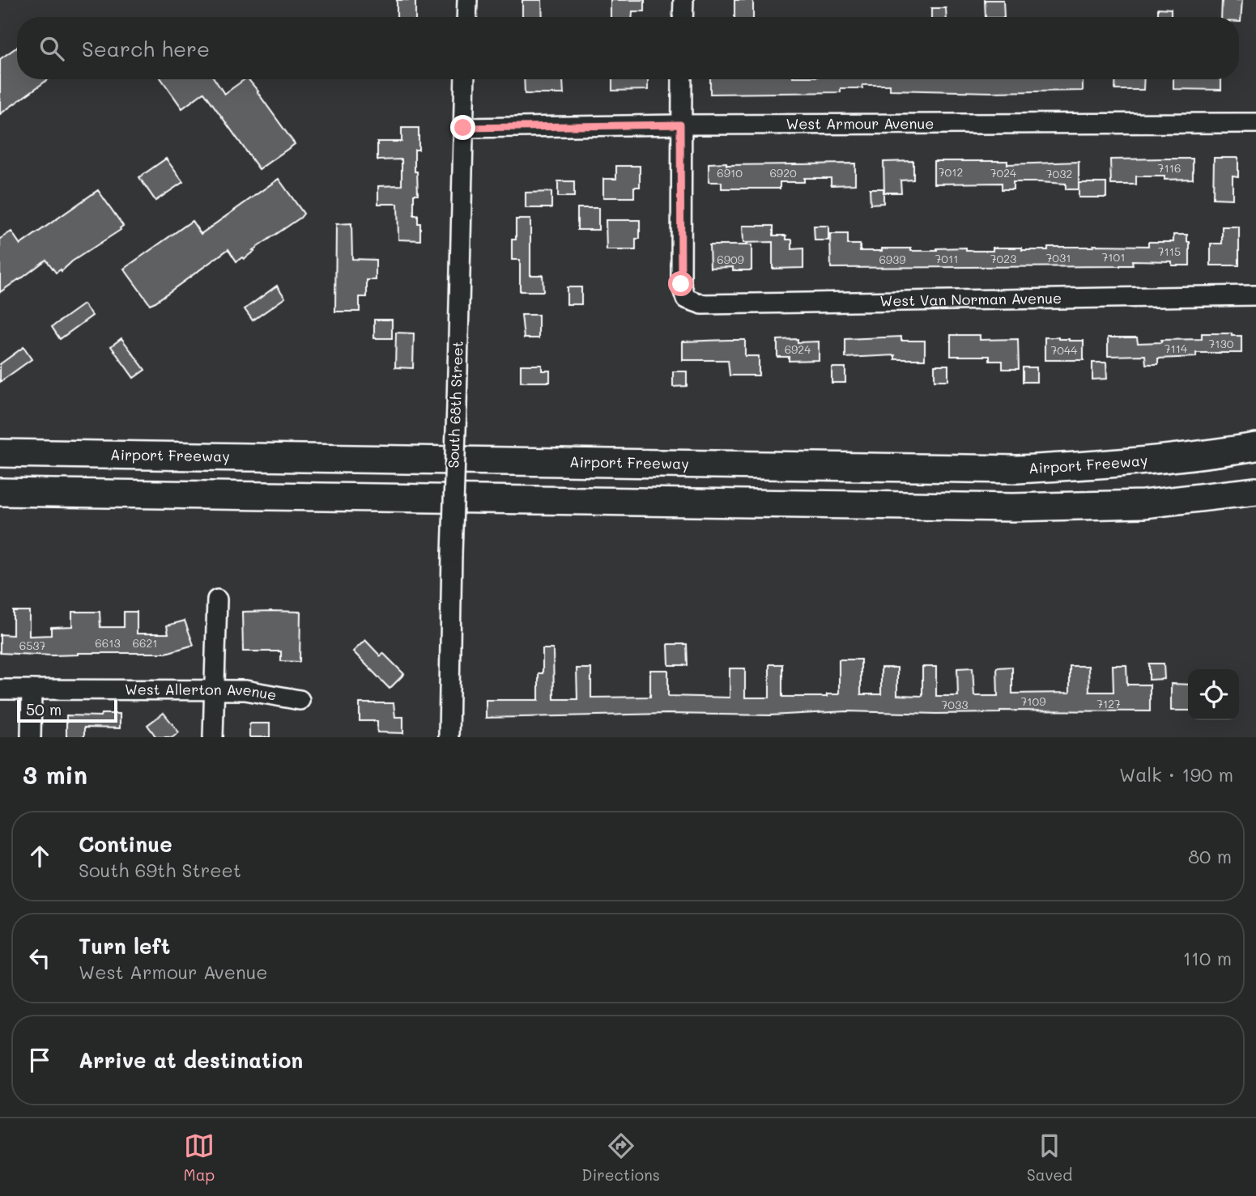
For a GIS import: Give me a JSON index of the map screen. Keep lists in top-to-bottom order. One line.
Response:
{"streets":{"highway":["Airport Freeway"],"street":["West Armour Avenue","West Van Norman Avenue","South 68th Street","West Allerton Avenue"]},"crossings":[["West Armour Avenue","West Van Norman Avenue"],["West Armour Avenue","South 68th Street"]],"house_numbers":["7116","7012","6910","6920","7024","7032","7115","7101","7031","7011","7023","6909","6939","7130","7114","6924","7044","6613","6621","6537","7109","7127","7033"],"scale_bar":"50 m","page":{"search":"Search here","scale":"50 m","heading":["3 min","Walk · 190 m"],"list":[["Continue","South 69th Street","80 m"],["Turn left","West Armour Avenue","110 m"],"Arrive at destination"],"nav":["Map","Directions","Saved"]}}
